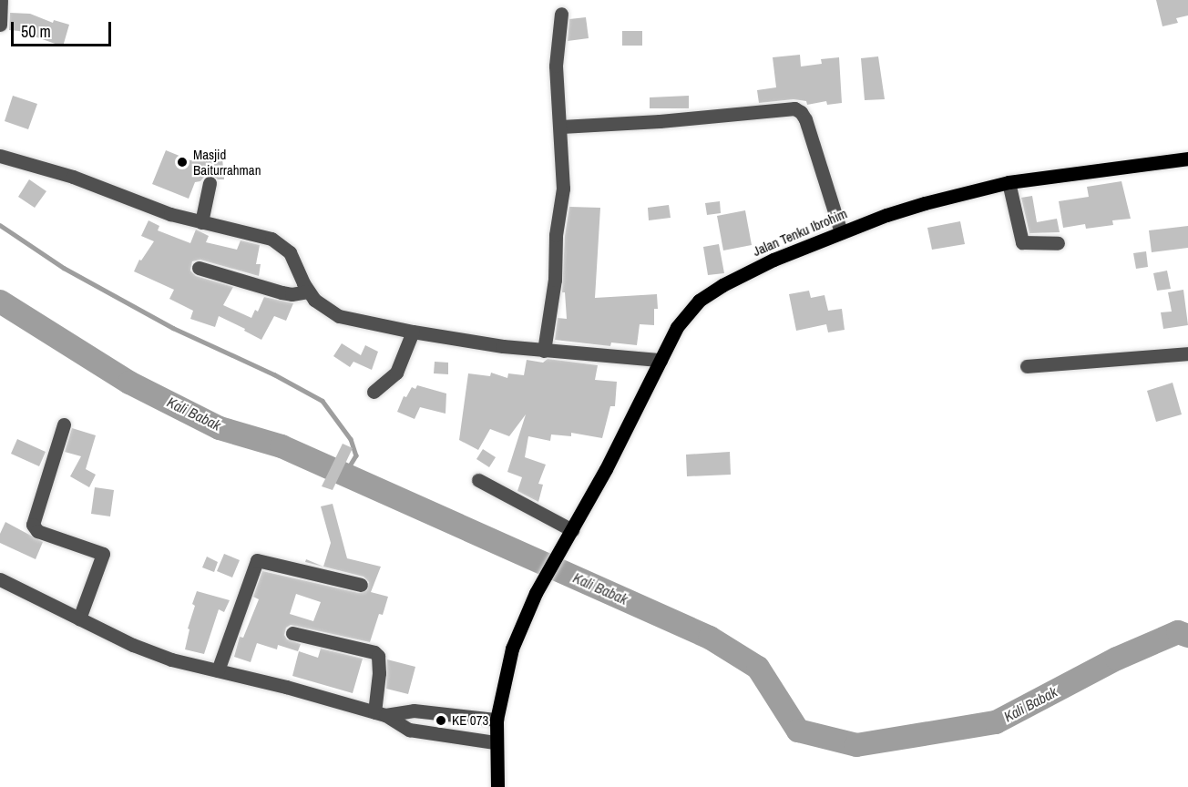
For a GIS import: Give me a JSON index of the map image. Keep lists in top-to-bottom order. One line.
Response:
{"streets":{"main road":["Jalan Tenku Ibrohim"]},"water":["Kali Babak"],"places":["Masjid Baiturrahman","KE 073"],"scale_bar":"50 m"}
